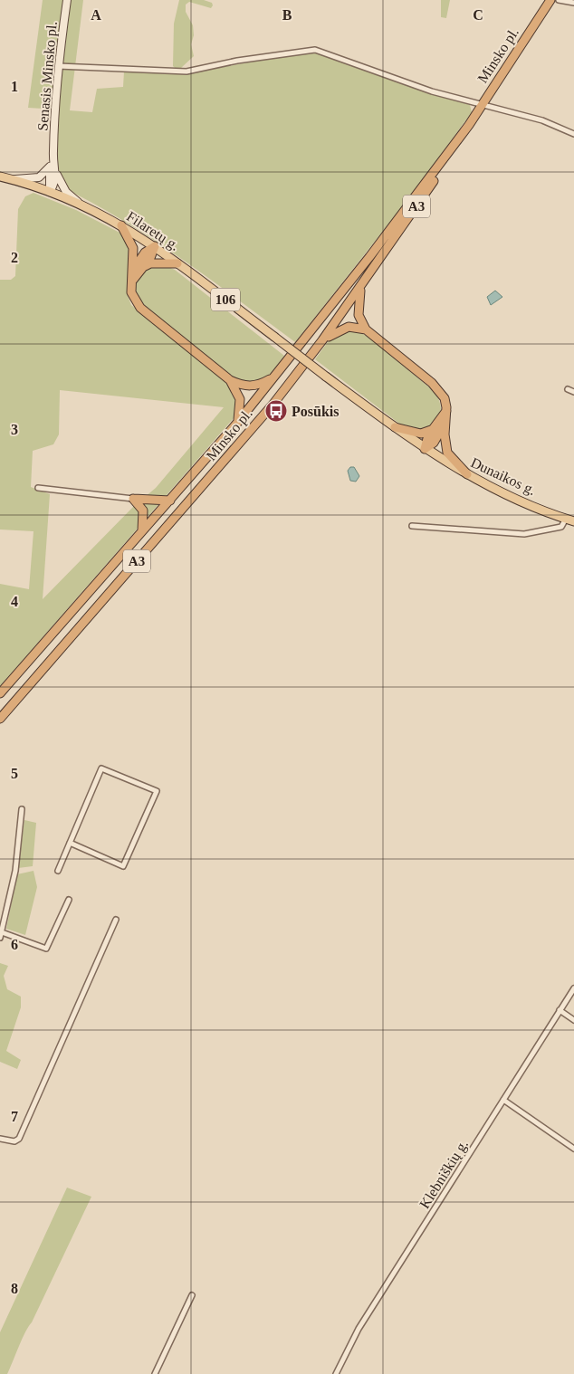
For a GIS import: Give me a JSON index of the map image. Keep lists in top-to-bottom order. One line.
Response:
{"streets":{"highway":["Minsko pl.","A3"],"main road":["Senasis Minsko pl.","Filaretų g.","106","Dunaikos g."],"street":["Klebniškių g."]},"crossings":[["Senasis Minsko pl.","Filaretų g."],["Filaretų g.","106"],["106","Dunaikos g."]],"places":{"bus stop":["Posūkis"]},"grid":{"columns":["A","B","C"],"rows":["1","2","3","4","5","6","7","8"]}}
